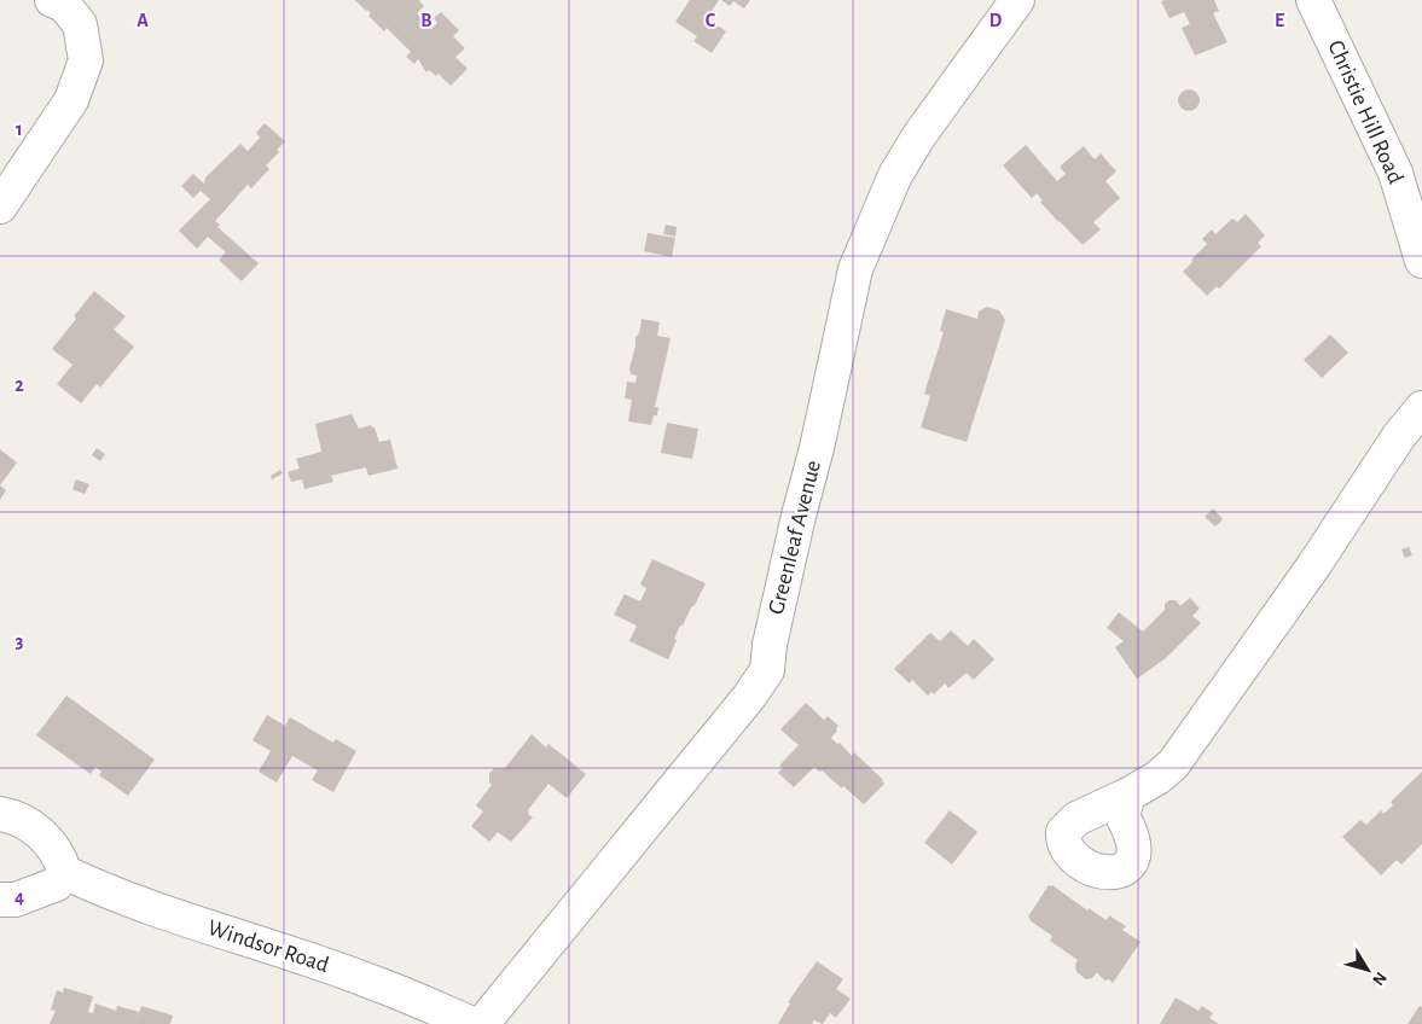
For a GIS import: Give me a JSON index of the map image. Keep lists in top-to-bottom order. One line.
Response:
{"streets":{"street":["Christie Hill Road","Greenleaf Avenue","Windsor Road"]},"north":"bottom right","grid":{"columns":["A","B","C","D","E"],"rows":["1","2","3","4"]}}
